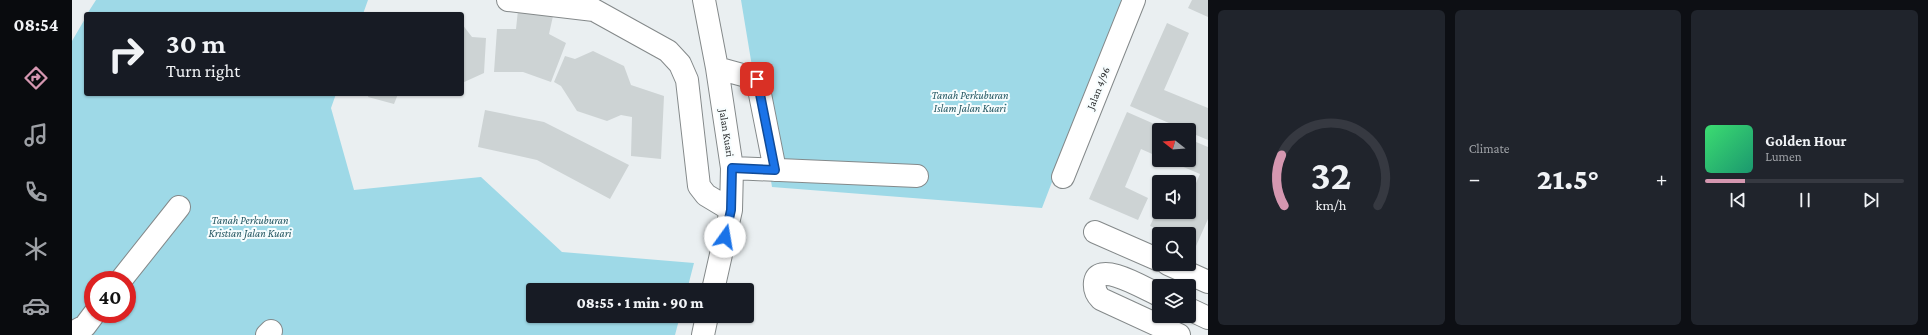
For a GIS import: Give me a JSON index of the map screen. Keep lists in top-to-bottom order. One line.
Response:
{"streets":{"street":["Jalan 4/96","Jalan Kuari"]},"parks":["Tanah Perkuburan Islam Jalan Kuari","Tanah Perkuburan Kristian Jalan Kuari"],"north":"left","page":{"tabs":"08:54","tile":"Climate","turn":["30 m","Turn right"],"song":["Golden Hour","Lumen"],"heat":["−","21.5°","+"],"limit":"40","trip":"08:55 · 1 min · 90 m","gauge":["32","km/h"]}}
